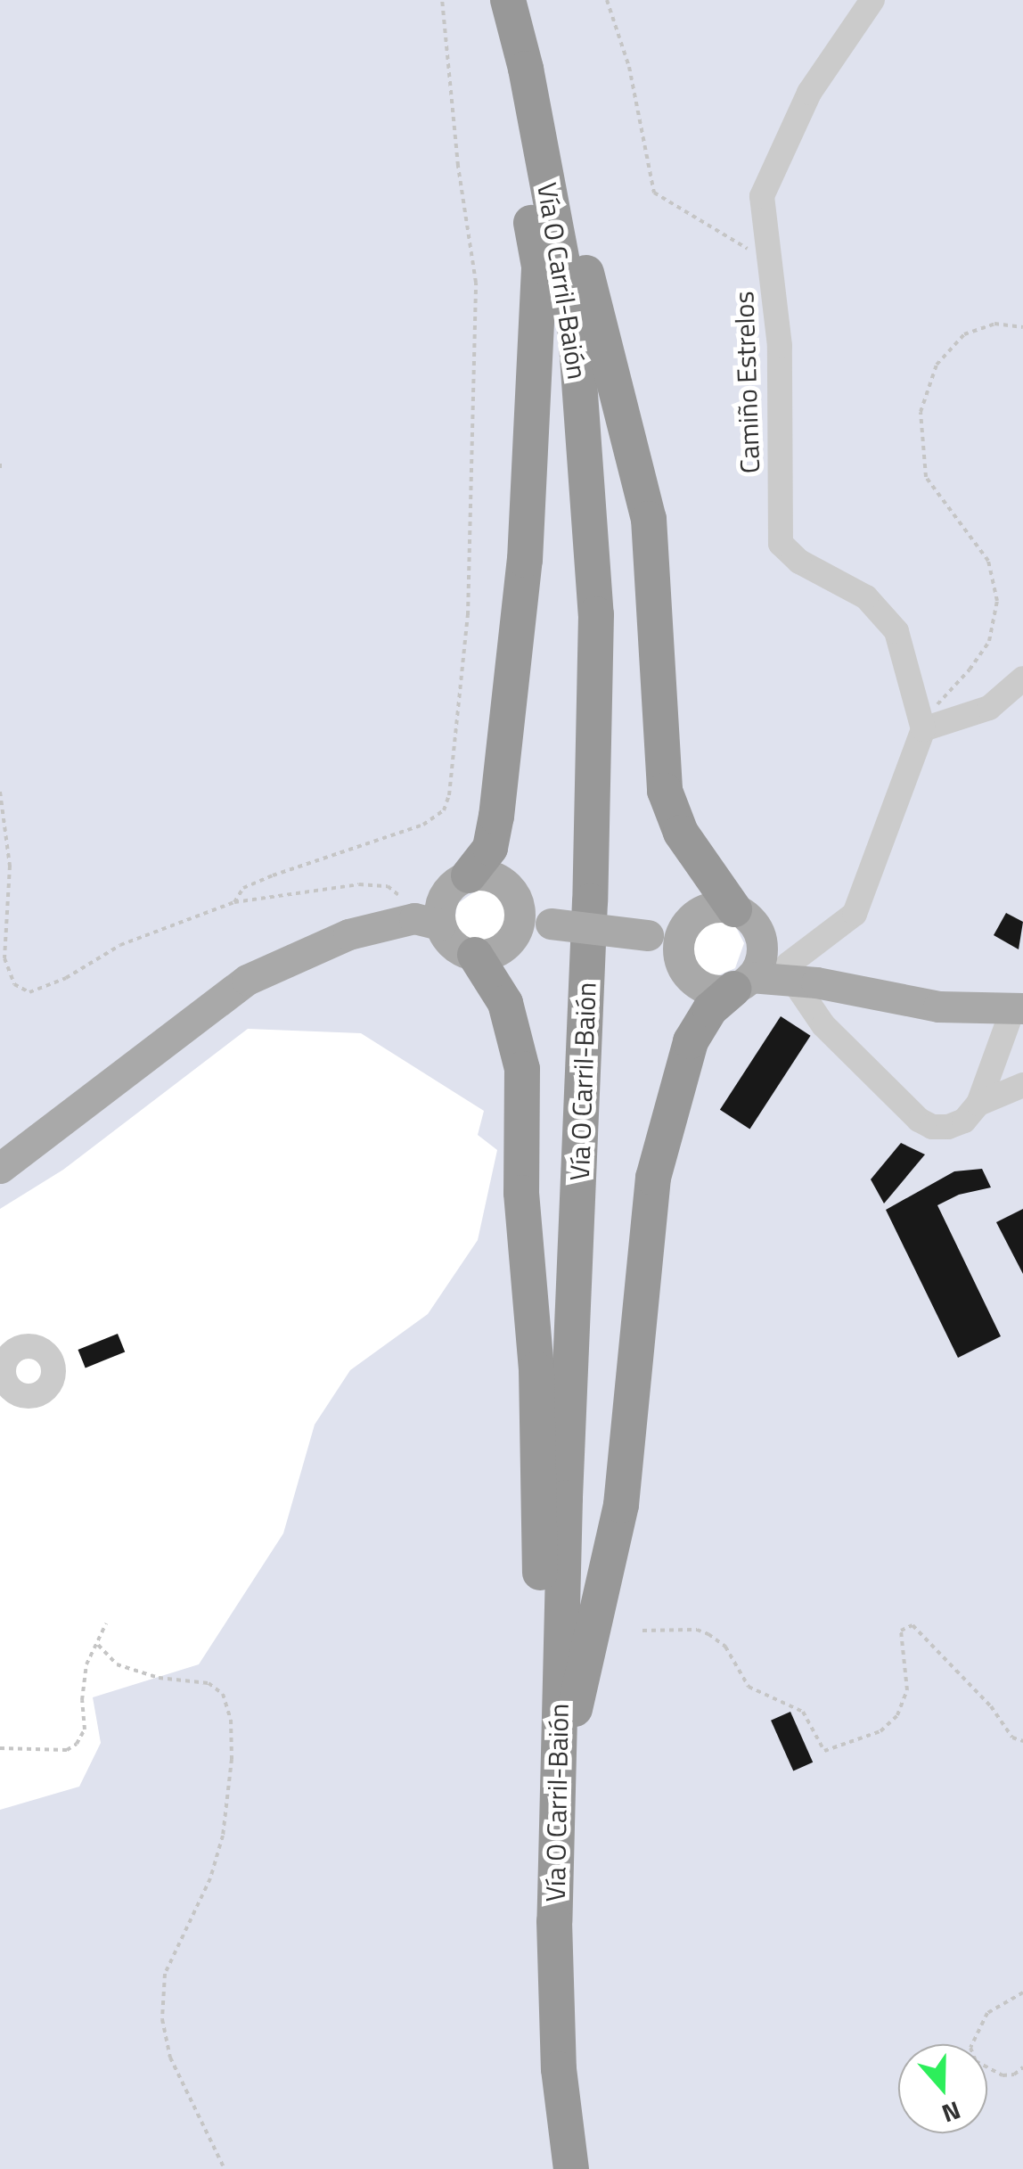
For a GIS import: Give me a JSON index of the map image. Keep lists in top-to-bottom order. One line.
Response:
{"streets":{"highway":["Vía O Carril-Baión"],"street":["Camiño Estrelos"]},"north":"bottom"}
